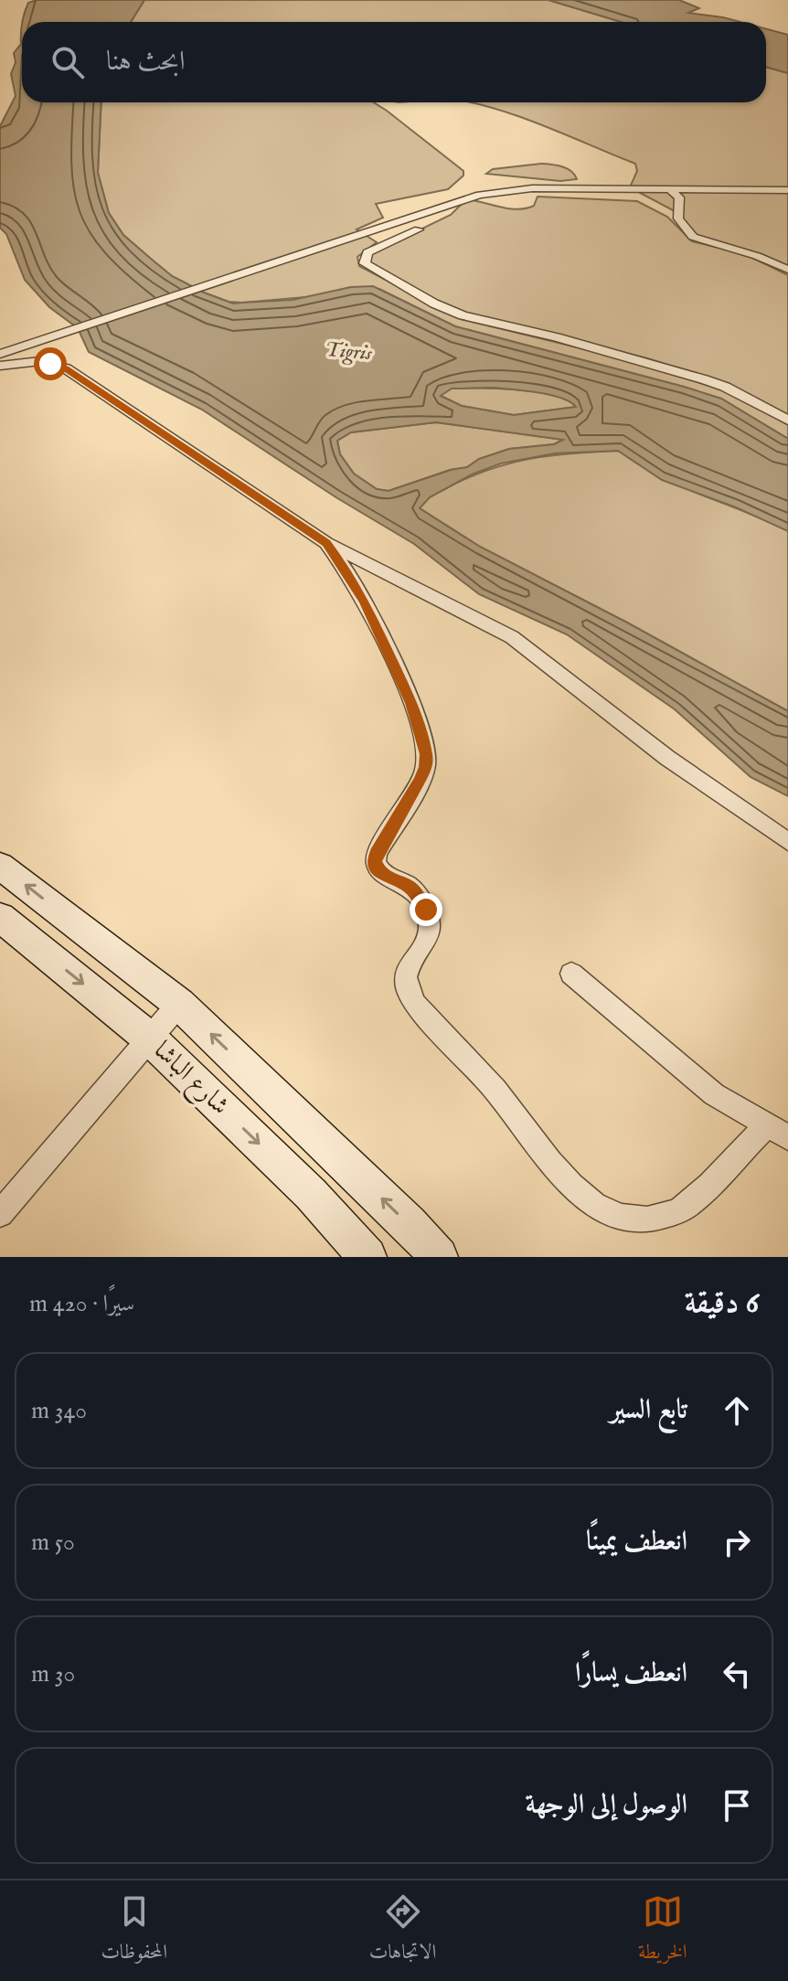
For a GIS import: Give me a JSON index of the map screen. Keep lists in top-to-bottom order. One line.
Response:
{"streets":{"main road":["شارع الباشا"]},"water":["Tigris"],"page":{"search":"ابحث هنا","heading":["6 دقيقة","سيرًا · 420 m"],"list":[["تابع السير","340 m"],["انعطف يمينًا","50 m"],["انعطف يسارًا","30 m"],"الوصول إلى الوجهة"],"nav":["الخريطة","الاتجاهات","المحفوظات"]}}
